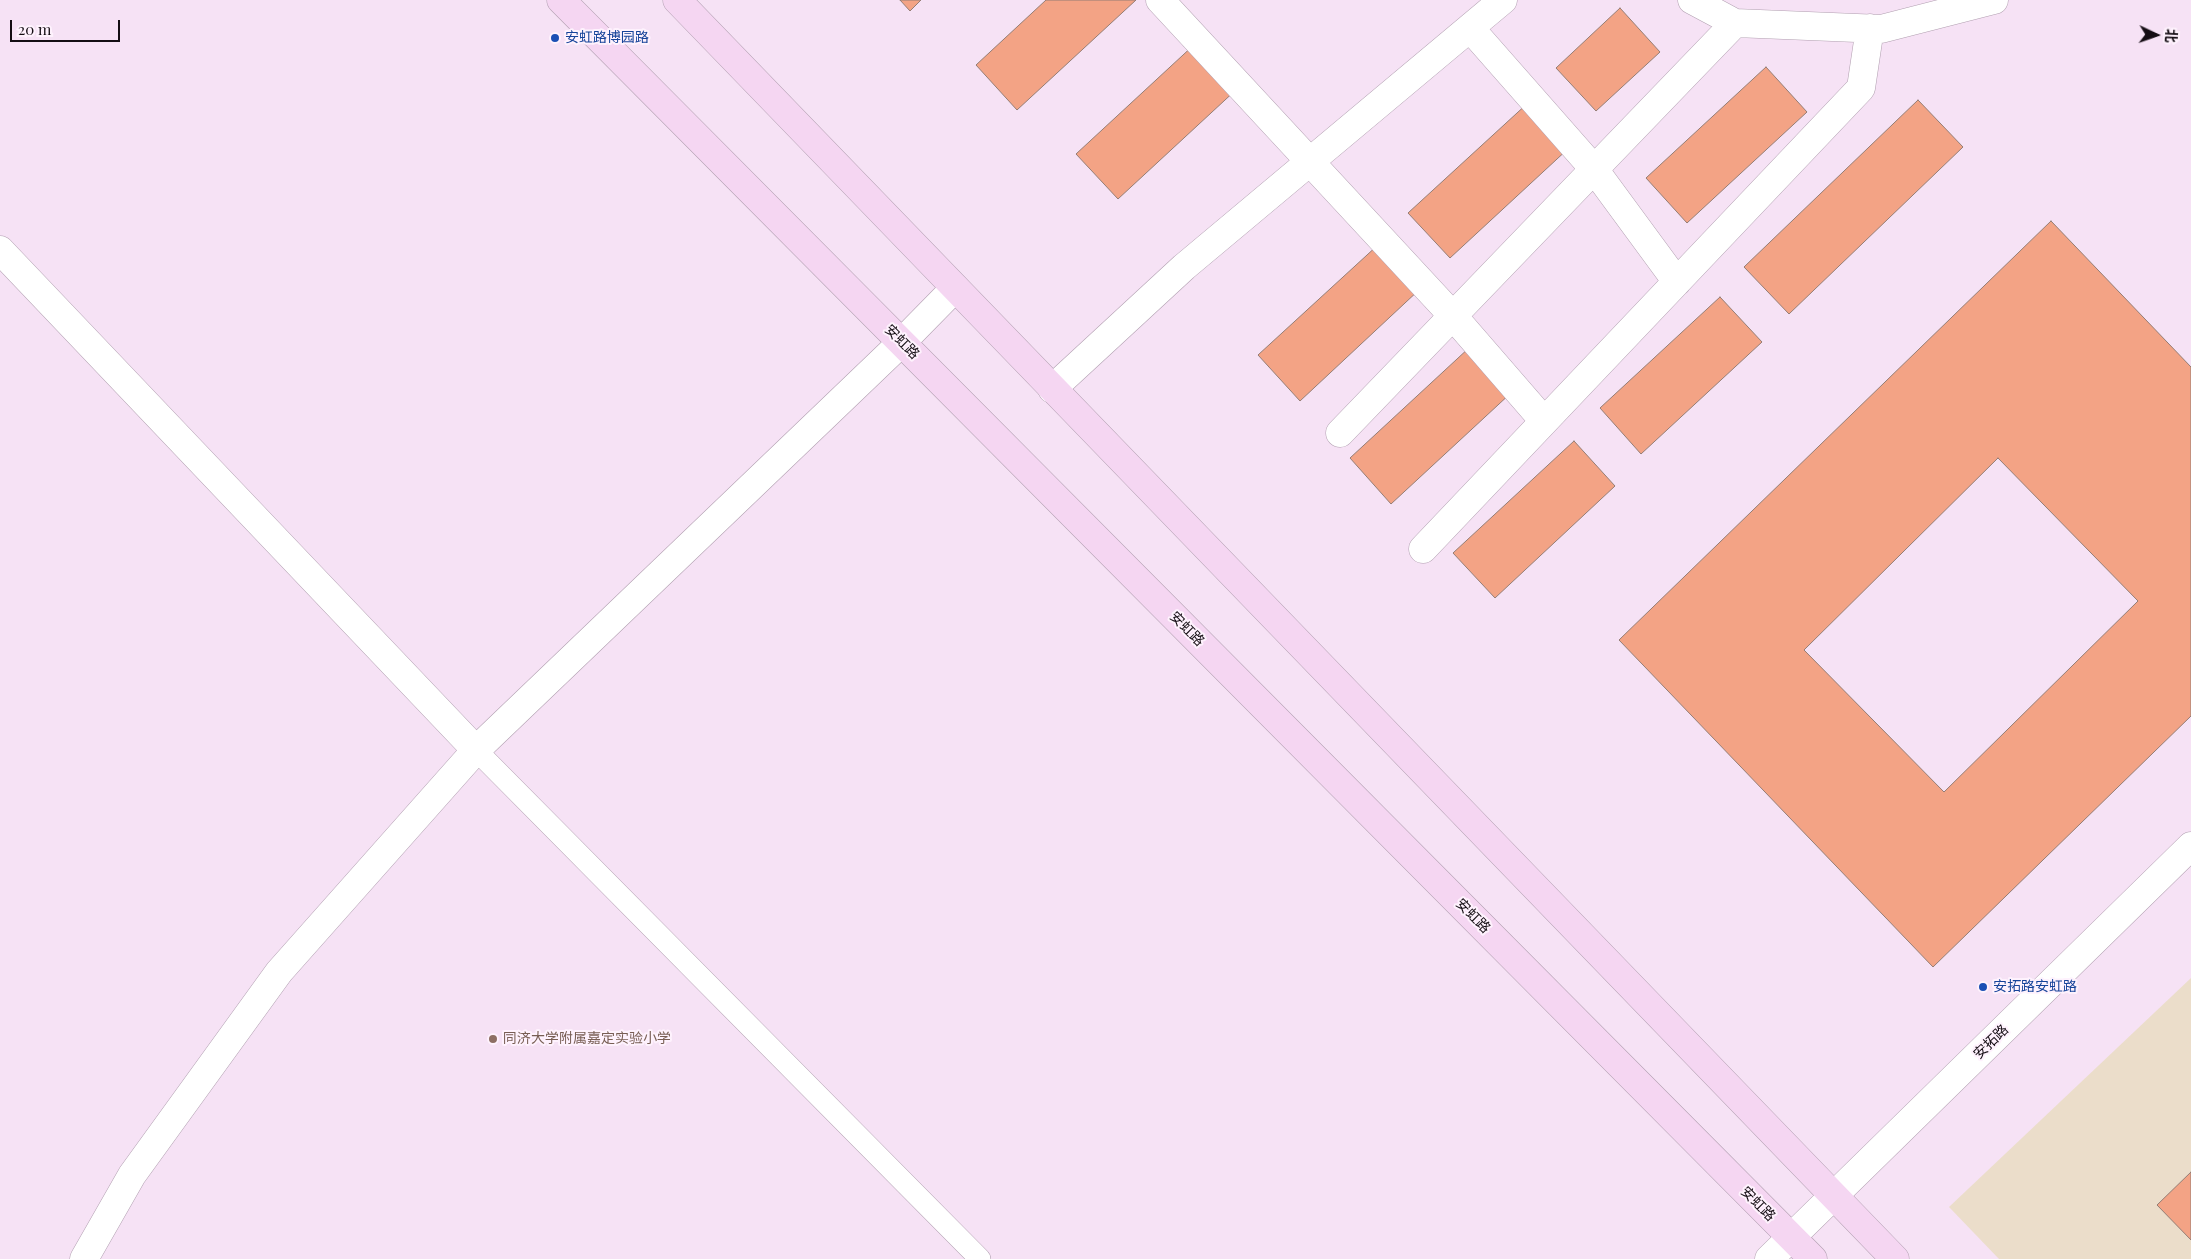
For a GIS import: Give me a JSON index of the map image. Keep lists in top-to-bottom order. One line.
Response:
{"streets":{"main road":["安虹路"],"street":["安拓路"]},"crossings":[["安虹路","安拓路"]],"places":["安虹路博园路","安拓路安虹路","同济大学附属嘉定实验小学"],"scale_bar":"20 m","north":"right"}
